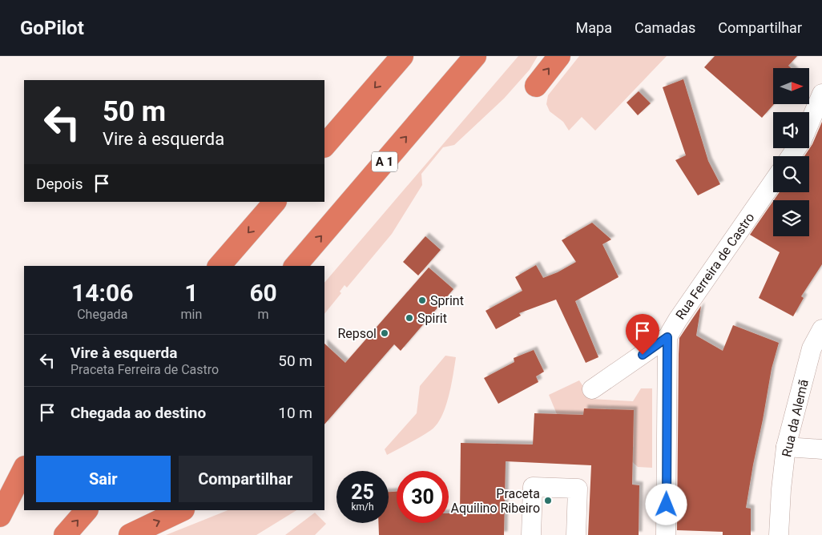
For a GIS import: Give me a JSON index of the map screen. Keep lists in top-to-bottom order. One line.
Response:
{"streets":{"highway":["A 1"],"street":["Rua Ferreira de Castro","Rua da Alemã"]},"places":["Sprint","Spirit","Repsol","Praceta Aquilino Ribeiro"],"north":"right","page":{"header":"GoPilot","nav":["Mapa","Camadas","Compartilhar"],"turn":["50 m","Vire à esquerda"],"then":"Depois","eta":["14:06","Chegada","1","min","60","m"],"list":[{"name":"Vire à esquerda","note":"Praceta Ferreira de Castro","value":"50 m"},{"name":"Chegada ao destino","value":"10 m"}],"buttons":["Sair","Compartilhar"],"speed":"25 km/h","limit":"30"}}
